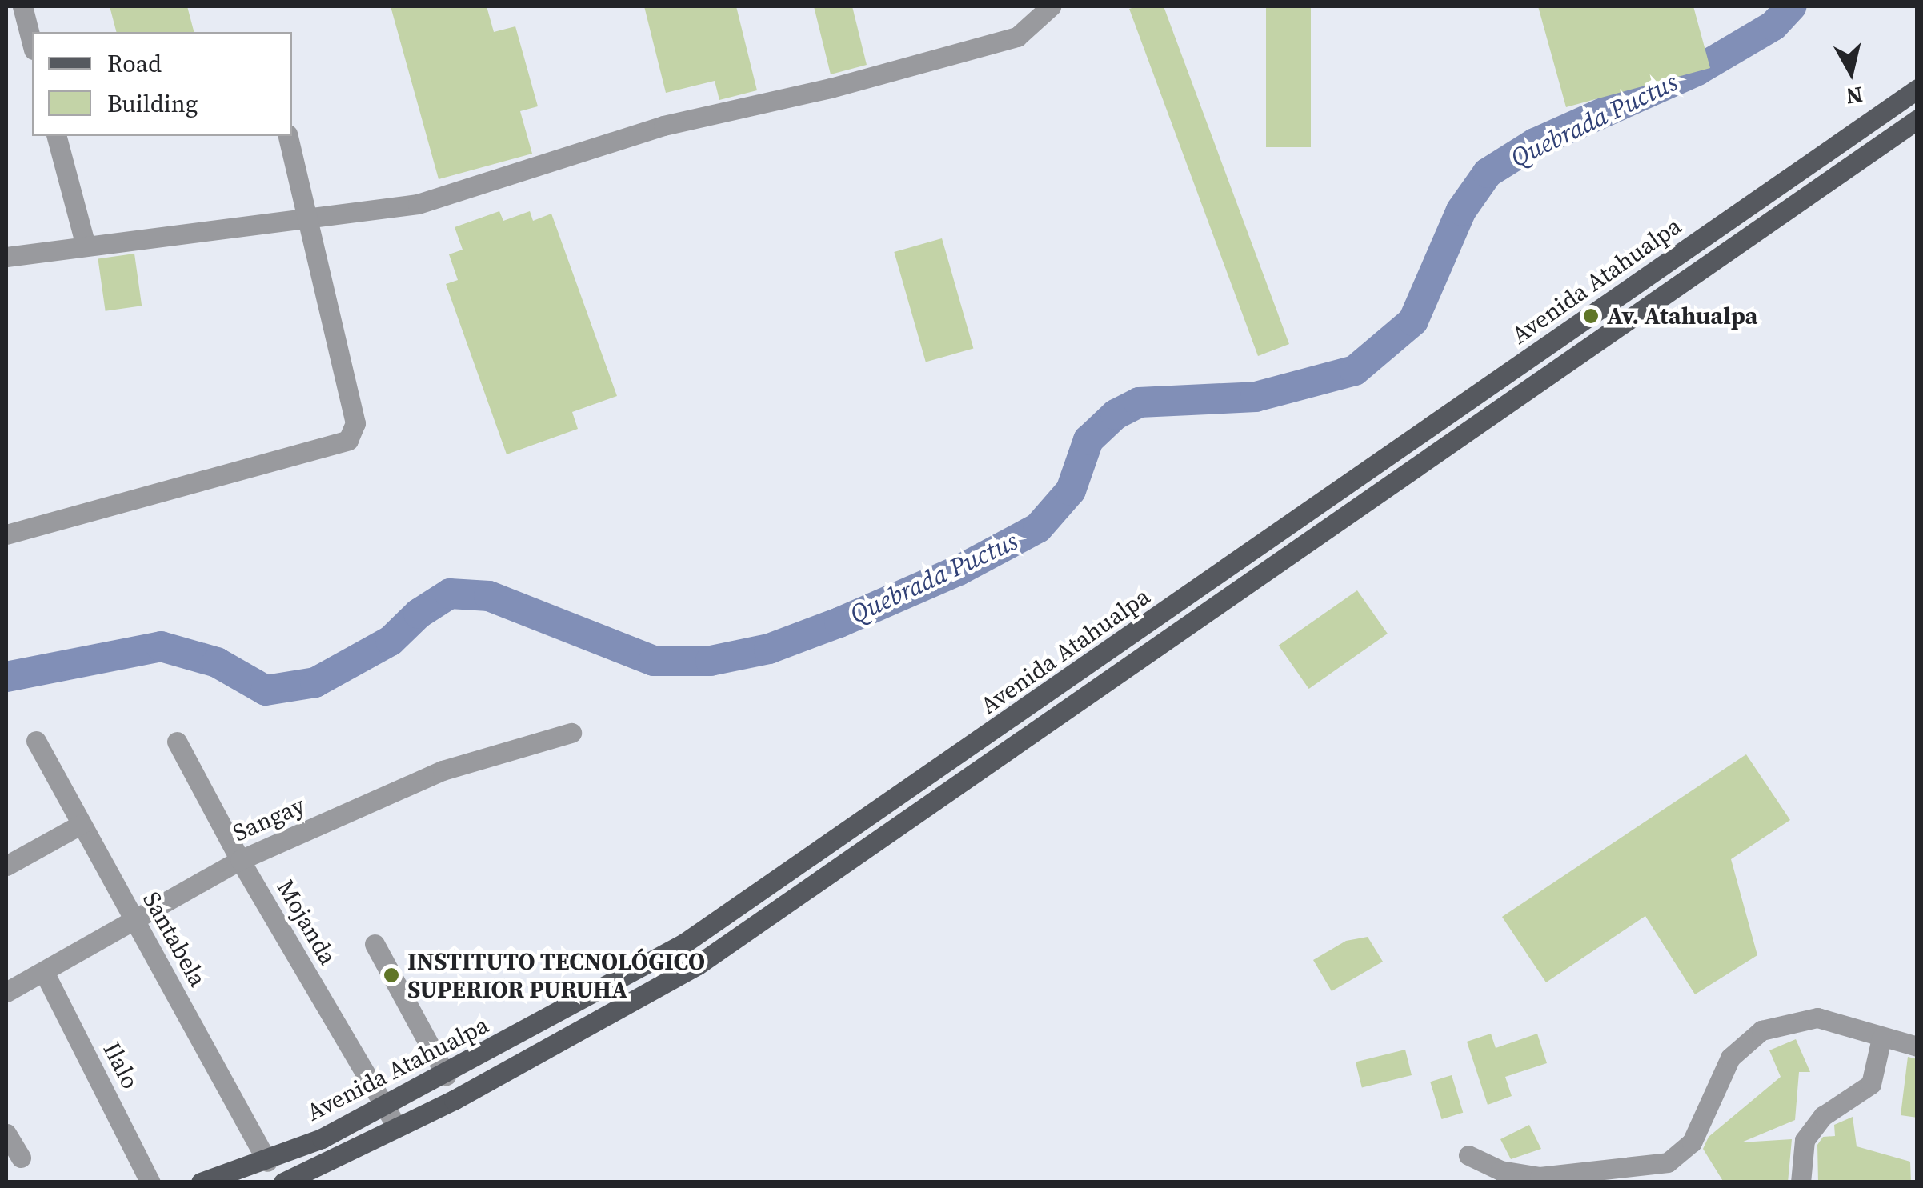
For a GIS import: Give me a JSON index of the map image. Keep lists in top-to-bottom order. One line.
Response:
{"streets":{"main road":["Avenida Atahualpa"],"street":["Sangay","Mojanda","Santabela","Ilalo"]},"crossings":[["Avenida Atahualpa","Mojanda"],["Avenida Atahualpa","Santabela"],["Sangay","Mojanda"],["Sangay","Santabela"],["Sangay","Ilalo"]],"water":["Quebrada Puctus"],"places":["Av. Atahualpa","INSTITUTO TECNOLÓGICO SUPERIOR PURUHA"],"legend":["Road","Building"],"north":"bottom"}
